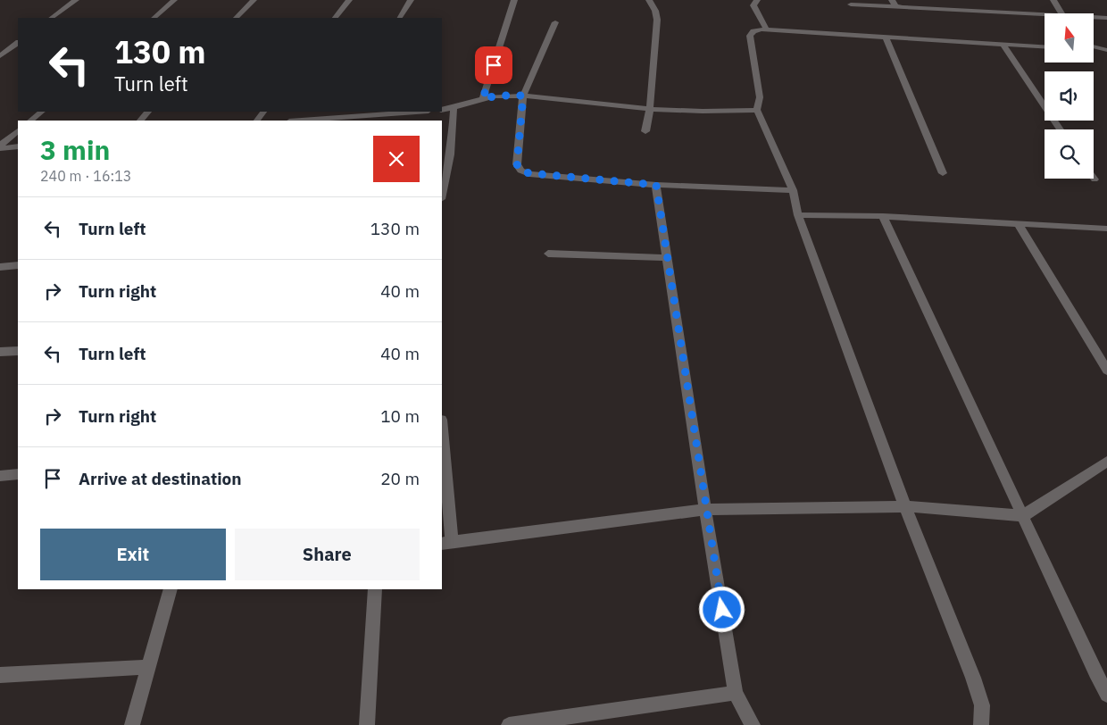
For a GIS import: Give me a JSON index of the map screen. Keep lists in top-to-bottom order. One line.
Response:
{"north":"top","page":{"turn":["130 m","Turn left"],"heading":["3 min","240 m · 16:13"],"list":[{"name":"Turn left","value":"130 m"},{"name":"Turn right","value":"40 m"},{"name":"Turn left","value":"40 m"},{"name":"Turn right","value":"10 m"},{"name":"Arrive at destination","value":"20 m"}],"buttons":["Exit","Share"]}}
